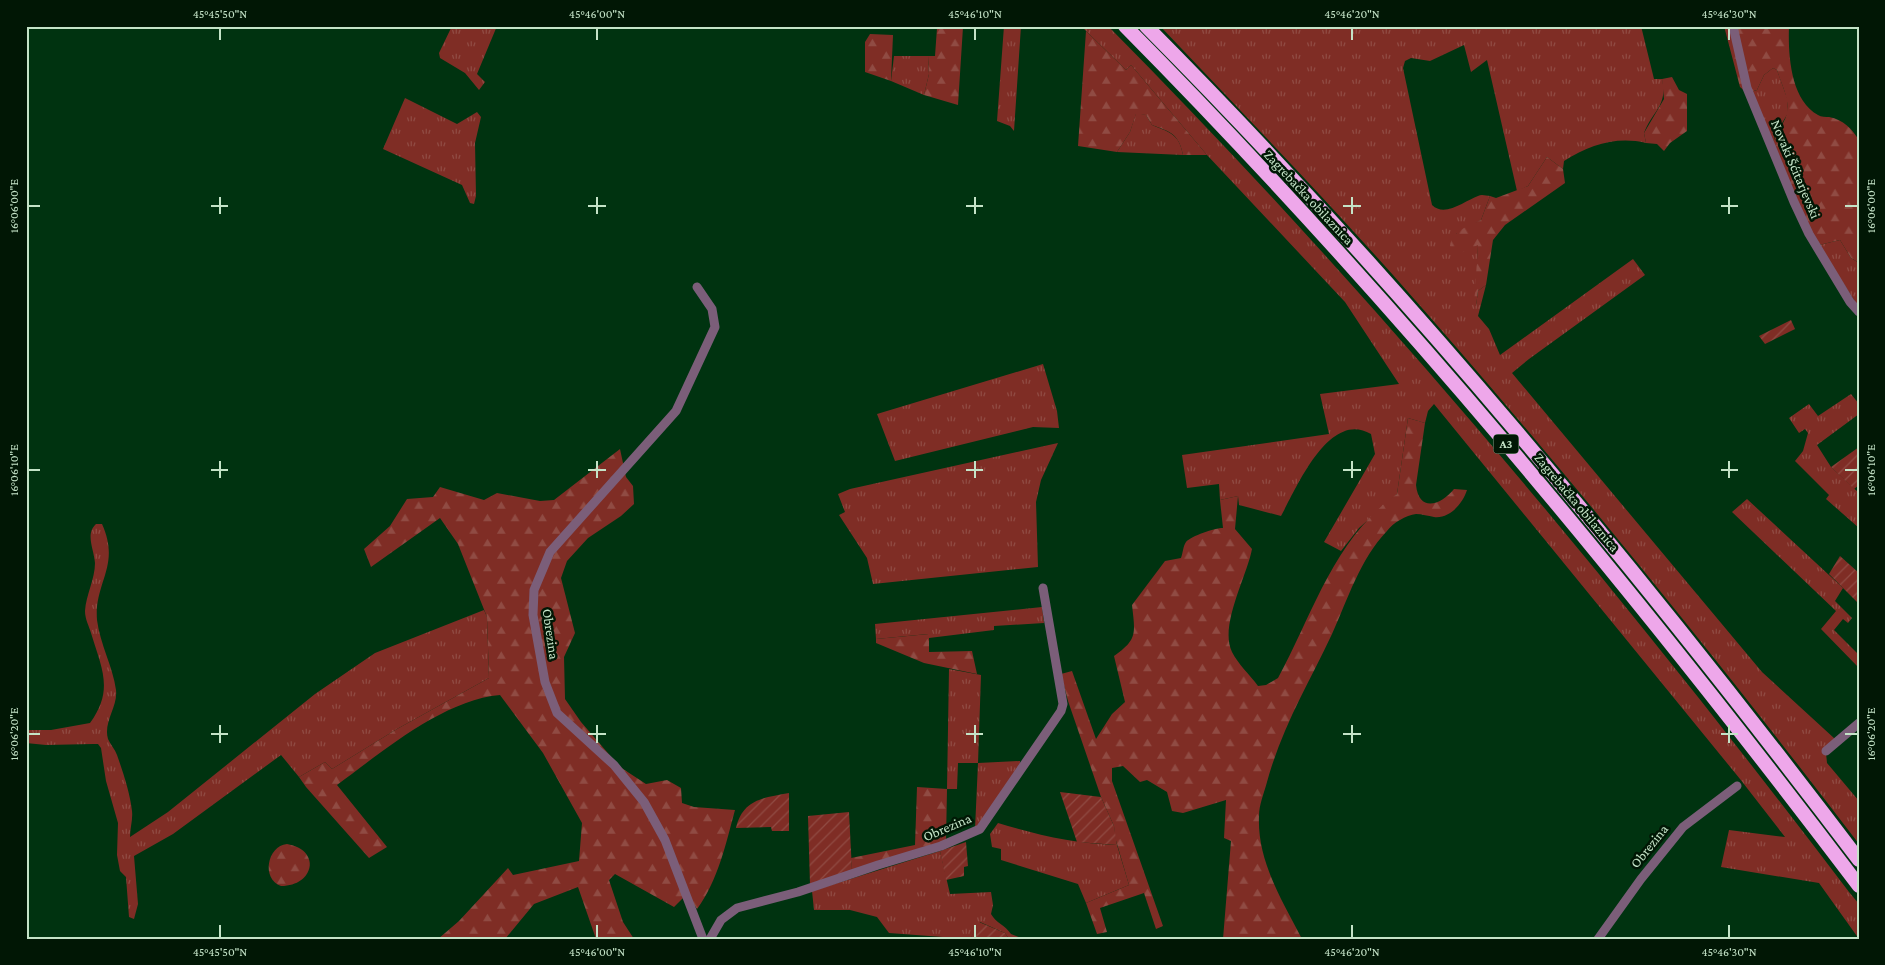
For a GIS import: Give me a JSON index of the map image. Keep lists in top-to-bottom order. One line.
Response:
{"streets":{"highway":["Zagrebačka obilaznica","A3"],"street":["Novaki Šćitarjevski","Obrezina"]},"coordinates":["45°45'50\"N","45°46'00\"N","45°46'10\"N","45°46'20\"N","45°46'30\"N","16°06'00\"E","16°06'10\"E","16°06'20\"E"]}
